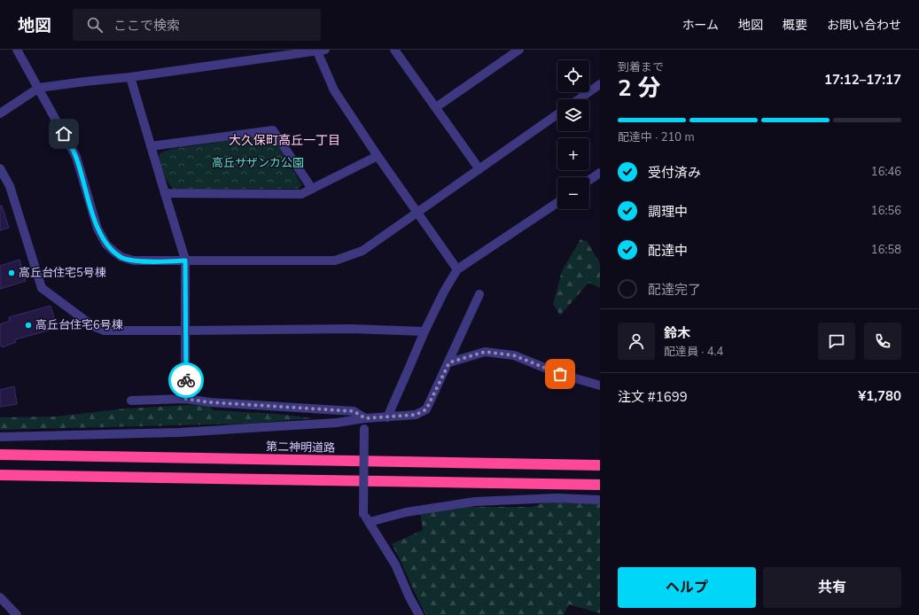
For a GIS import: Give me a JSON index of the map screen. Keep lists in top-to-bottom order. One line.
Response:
{"streets":{"highway":["第二神明道路"]},"districts":["大久保町高丘一丁目"],"parks":["高丘サザンカ公園"],"places":["高丘台住宅5号棟","高丘台住宅6号棟"],"page":{"header":"地図","search":"ここで検索","nav":["ホーム","地図","概要","お問い合わせ"],"heading":["2 分","到着まで","17:12–17:17"],"panel":["鈴木","配達員 · 4.4","注文 #1699","¥1,780"],"map_buttons":["+","−"],"bar":"配達中 · 210 m","list":[["受付済み","16:46"],["調理中","16:56"],["配達中","16:58"],"配達完了"],"buttons":["ヘルプ","共有"]}}
